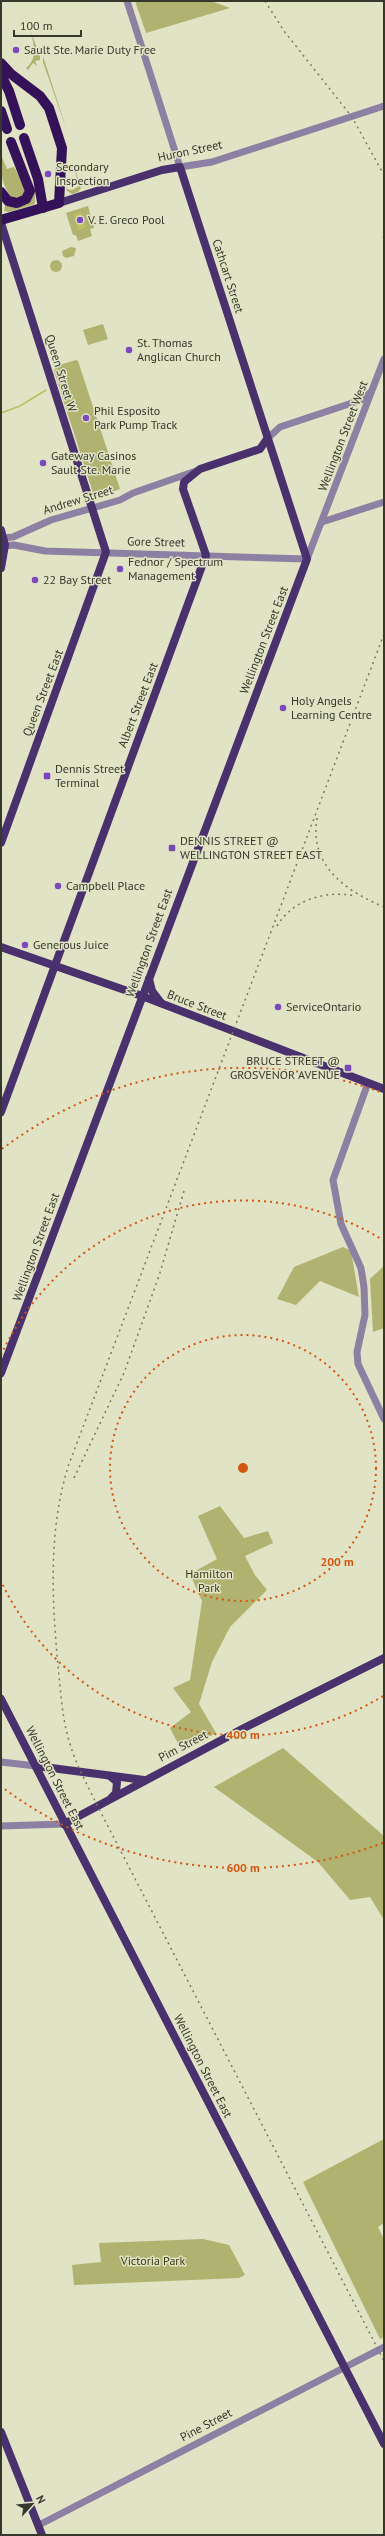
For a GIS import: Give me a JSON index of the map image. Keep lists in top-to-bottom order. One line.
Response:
{"streets":{"highway":["Huron Street"],"main road":["Cathcart Street","Queen Street W","Andrew Street","Wellington Street East","Queen Street East","Albert Street East","Bruce Street","Pim Street"],"street":["Wellington Street West","Gore Street","Pine Street"]},"crossings":[["Huron Street","Cathcart Street"],["Huron Street","Queen Street W"],["Cathcart Street","Gore Street"],["Cathcart Street","Wellington Street East"],["Queen Street W","Andrew Street"],["Queen Street W","Gore Street"],["Queen Street W","Queen Street East"],["Wellington Street West","Wellington Street East"],["Andrew Street","Gore Street"],["Gore Street","Wellington Street East"],["Gore Street","Queen Street East"],["Gore Street","Albert Street East"],["Wellington Street East","Bruce Street"],["Wellington Street East","Pim Street"],["Wellington Street East","Pine Street"],["Albert Street East","Bruce Street"]],"parks":["Hamilton Park","Victoria Park"],"places":{"other":["Sault Ste. Marie Duty Free","Secondary Inspection","V. E. Greco Pool","St. Thomas Anglican Church","Phil Esposito Park Pump Track","Gateway Casinos Sault Ste. Marie","Fednor / Spectrum Management","22 Bay Street","Holy Angels Learning Centre","Campbell Place","Generous Juice","ServiceOntario"],"transit":["Dennis Street Terminal","DENNIS STREET @ WELLINGTON STREET EAST","BRUCE STREET @ GROSVENOR AVENUE"]},"scale_bar":"100 m","north":"top right","rings":["200 m","400 m","600 m"]}
